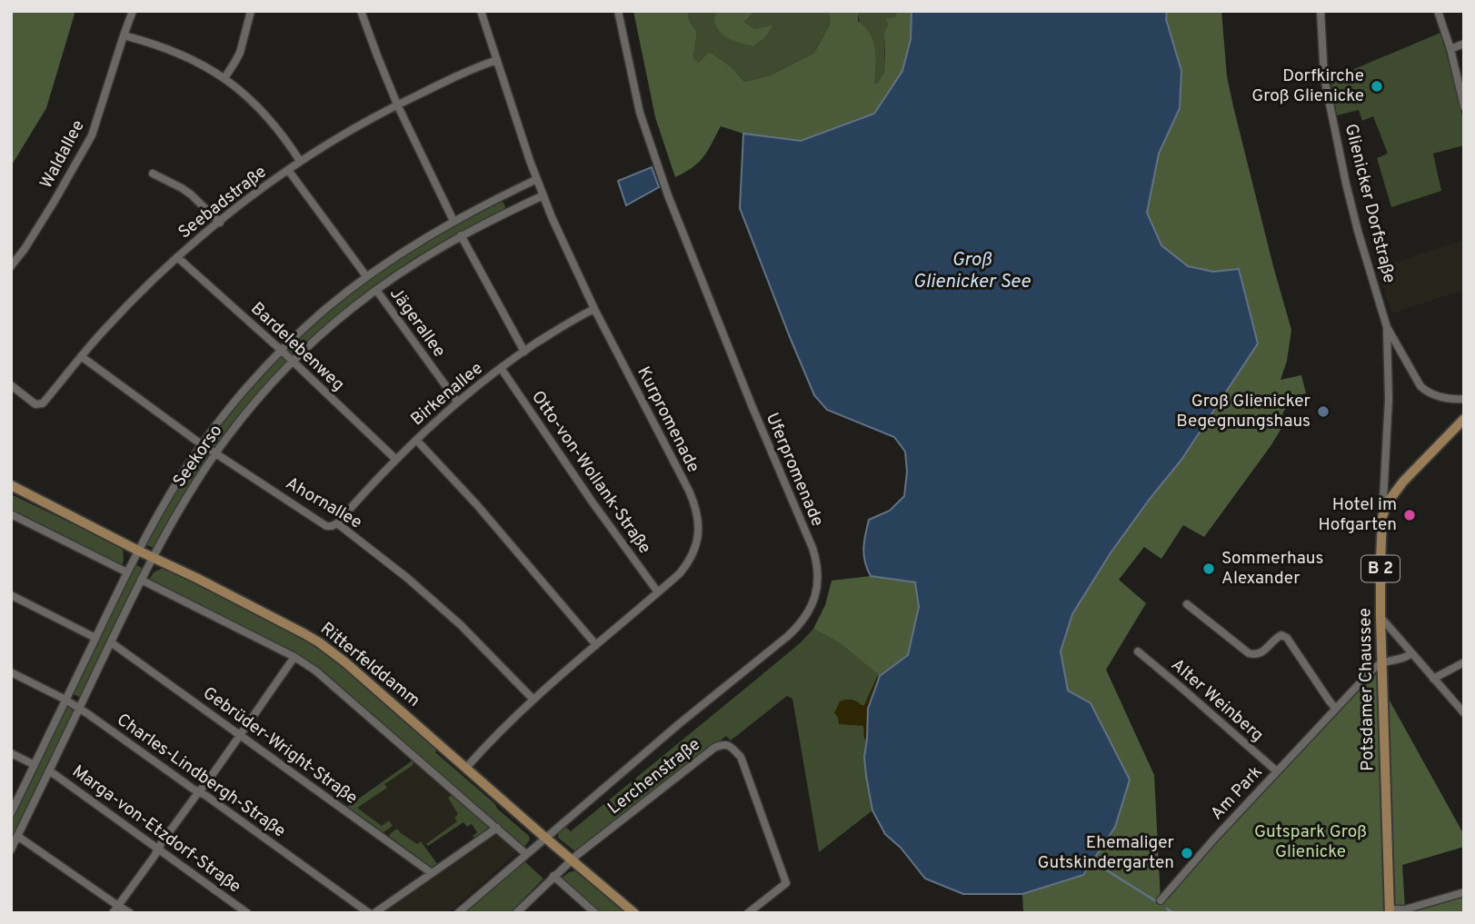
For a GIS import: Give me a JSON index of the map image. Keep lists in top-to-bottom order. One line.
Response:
{"streets":{"main road":["B 2","Ritterfelddamm","Potsdamer Chaussee"],"street":["Waldallee","Seebadstraße","Glienicker Dorfstraße","Jägerallee","Bardelebenweg","Birkenallee","Kurpromenade","Seekorso","Uferpromenade","Otto-von-Wollank-Straße","Ahornallee","Alter Weinberg","Gebrüder-Wright-Straße","Charles-Lindbergh-Straße","Lerchenstraße","Am Park","Marga-von-Etzdorf-Straße"]},"crossings":[["Seebadstraße","Bardelebenweg"],["Seebadstraße","Kurpromenade"],["Seebadstraße","Ahornallee"],["Glienicker Dorfstraße","Potsdamer Chaussee"],["Jägerallee","Birkenallee"],["Jägerallee","Seekorso"],["Bardelebenweg","Birkenallee"],["Bardelebenweg","Seekorso"],["Birkenallee","Kurpromenade"],["Birkenallee","Otto-von-Wollank-Straße"],["Birkenallee","Ahornallee"],["Kurpromenade","Seekorso"],["Kurpromenade","Otto-von-Wollank-Straße"],["Kurpromenade","Ahornallee"],["Kurpromenade","Ritterfelddamm"],["Seekorso","Ahornallee"],["Seekorso","Ritterfelddamm"],["Seekorso","Gebrüder-Wright-Straße"],["Seekorso","Charles-Lindbergh-Straße"],["Seekorso","Marga-von-Etzdorf-Straße"],["Uferpromenade","Ritterfelddamm"],["Ritterfelddamm","Lerchenstraße"],["Potsdamer Chaussee","Am Park"],["Alter Weinberg","Am Park"]],"water":["Groß Glienicker See"],"parks":["Gutspark Groß Glienicke"],"places":["Dorfkirche Groß Glienicke","Groß Glienicker Begegnungshaus","Hotel im Hofgarten","Sommerhaus Alexander","Ehemaliger Gutskindergarten"]}
